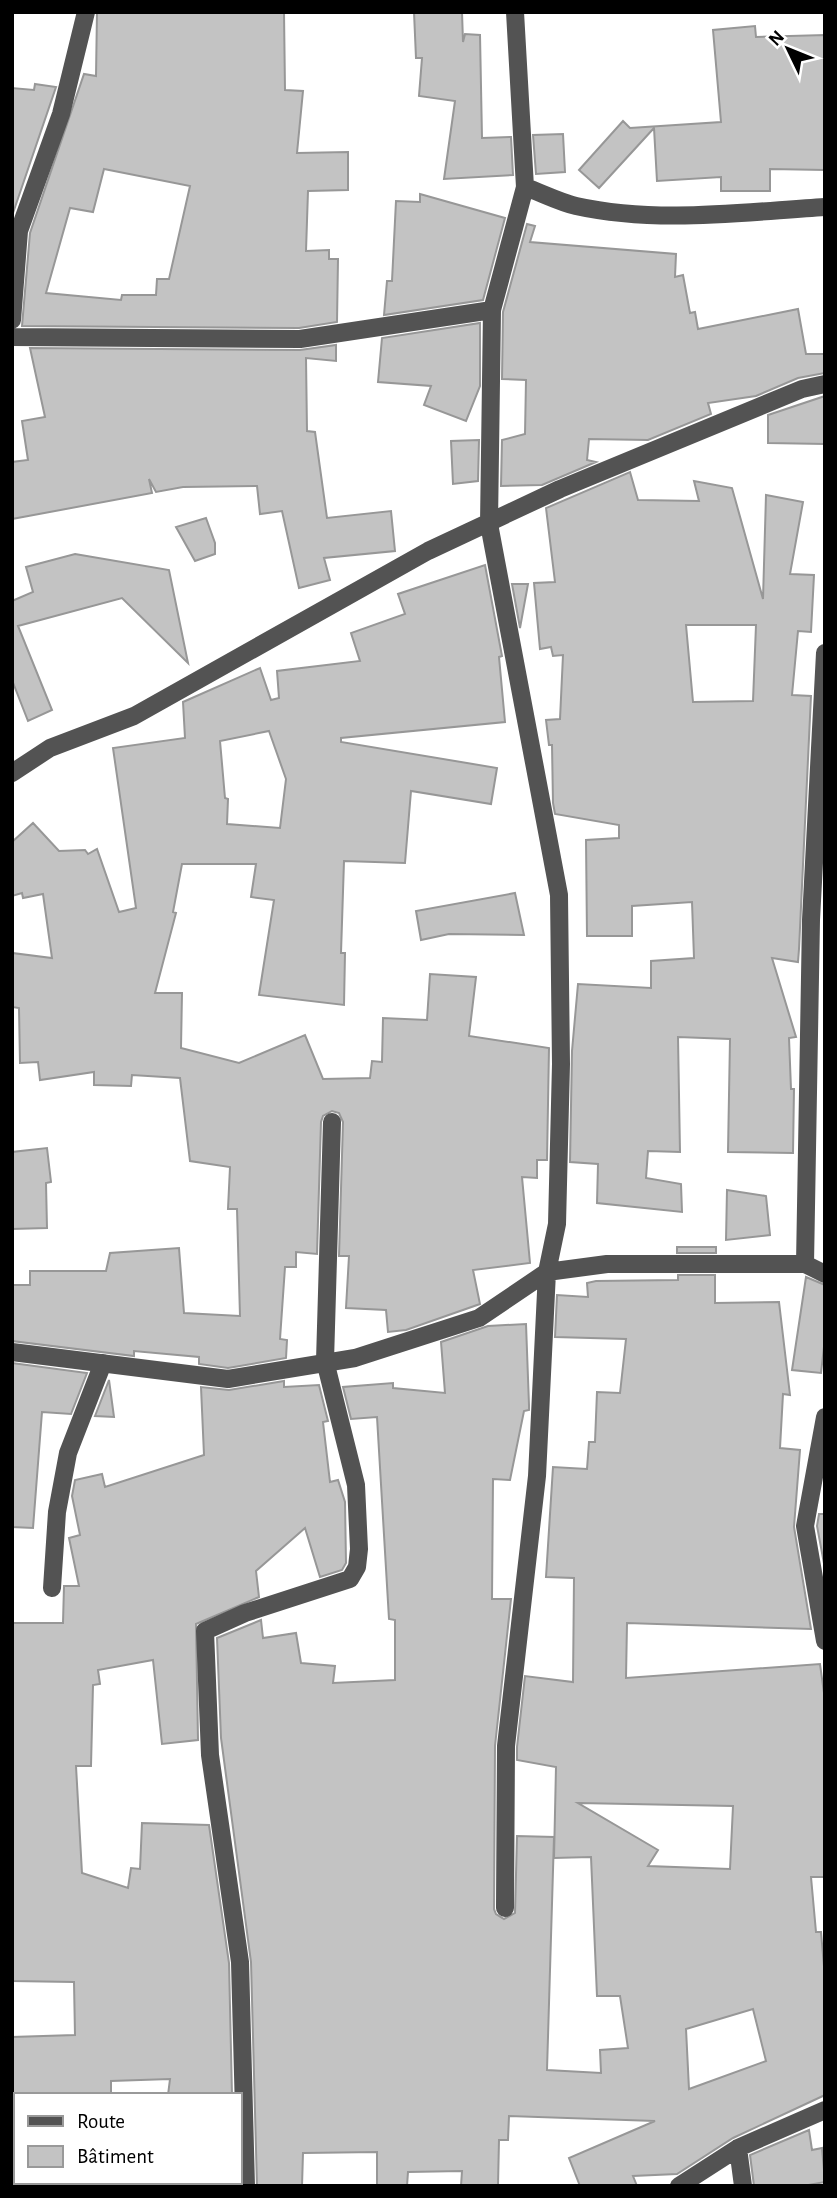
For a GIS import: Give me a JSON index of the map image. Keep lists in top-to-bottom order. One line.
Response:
{"legend":["Route","Bâtiment"],"north":"top left"}
